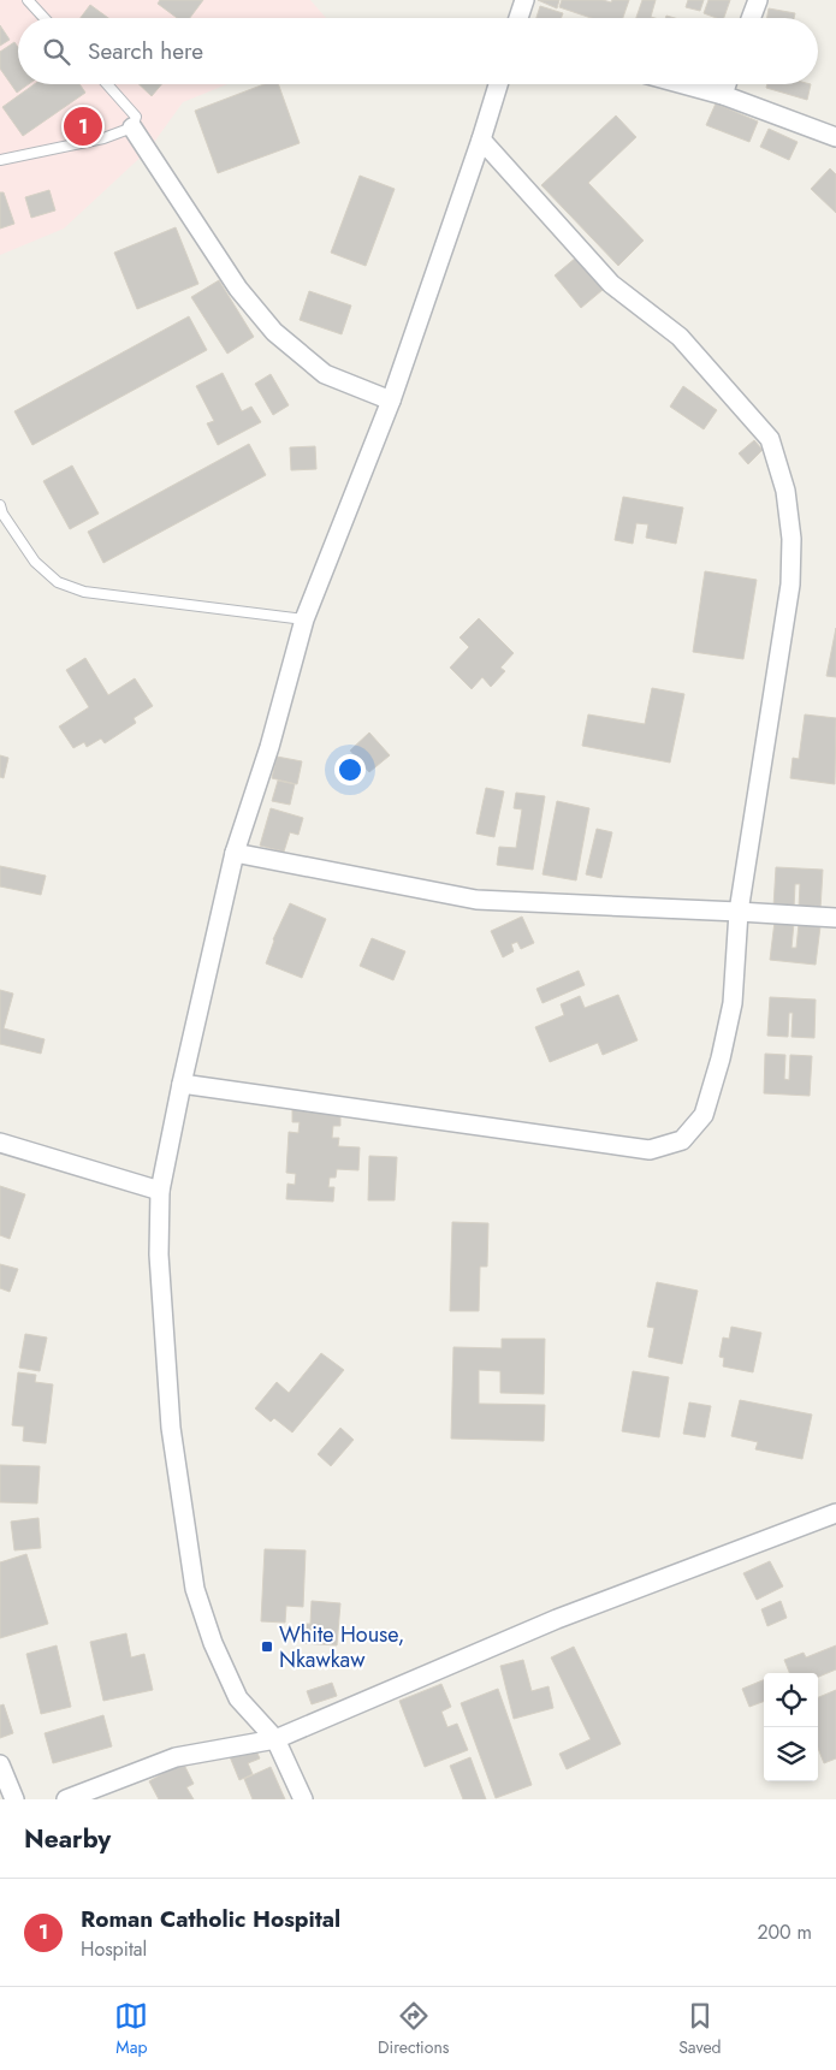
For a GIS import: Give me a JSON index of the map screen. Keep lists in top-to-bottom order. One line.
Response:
{"places":{"transit":["White House, Nkawkaw"]},"page":{"search":"Search here","pins":"1","heading":"Nearby","list":[{"mark":"1","name":"Roman Catholic Hospital","note":"Hospital","value":"200 m"}],"nav":["Map","Directions","Saved"]}}
